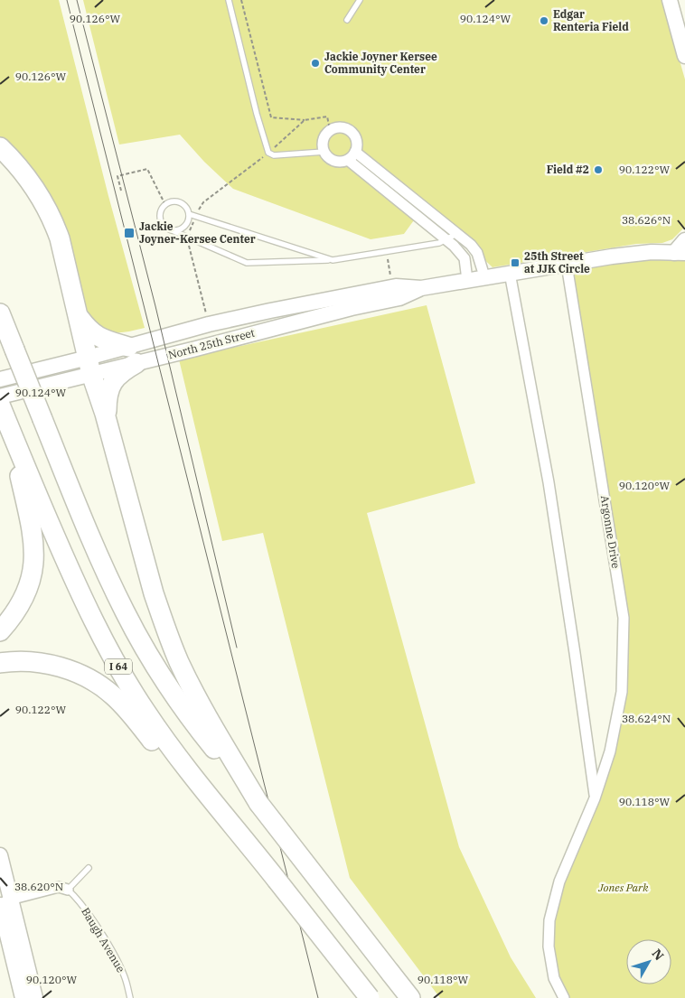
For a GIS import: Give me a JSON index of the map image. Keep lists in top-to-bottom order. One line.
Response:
{"streets":{"highway":["I 64"],"main road":["North 25th Street"],"street":["Argonne Drive"],"lane":["Baugh Avenue"]},"crossings":[["North 25th Street","Argonne Drive"]],"parks":["Jones Park"],"places":{"other":["Edgar Renteria Field","Jackie Joyner Kersee Community Center","Field #2"],"transit":["Jackie Joyner-Kersee Center","25th Street at JJK Circle"]},"north":"top right","coordinates":["90.126°W","90.124°W","90.122°W","38.626°N","90.120°W","38.624°N","90.118°W","38.620°N"]}
